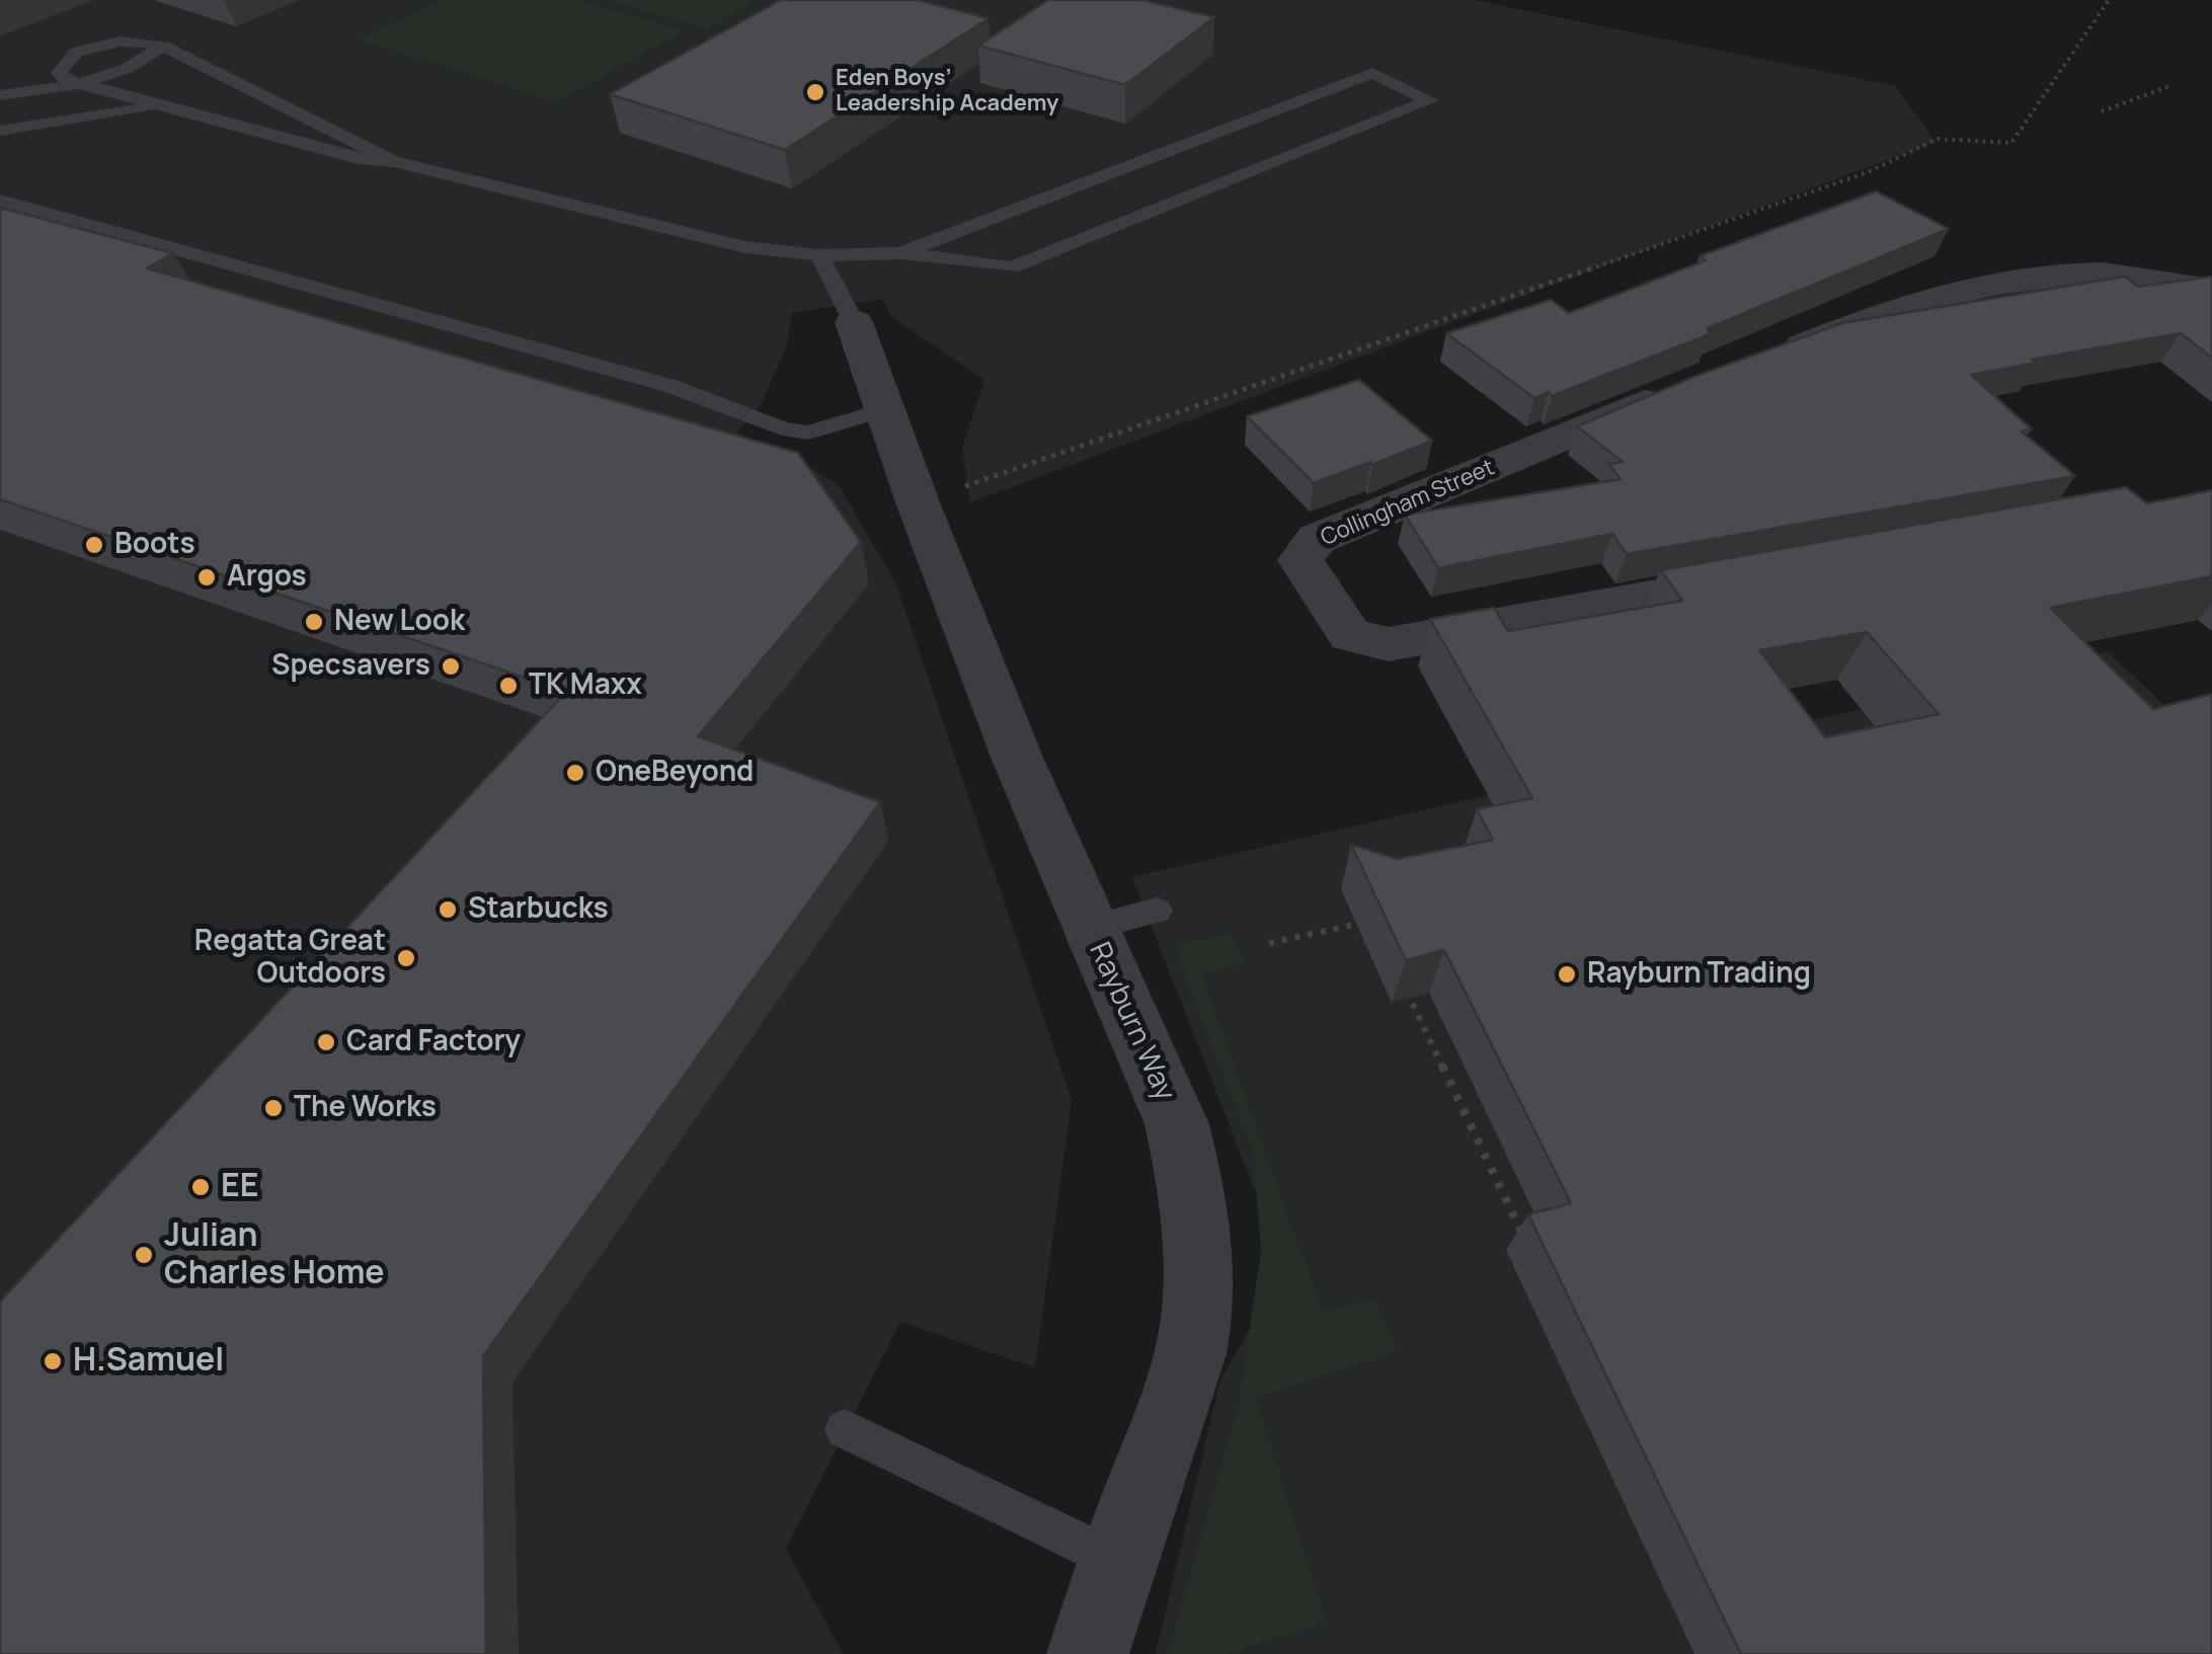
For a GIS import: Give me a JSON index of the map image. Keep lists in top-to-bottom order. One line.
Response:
{"streets":{"street":["Collingham Street","Rayburn Way"]},"places":["Eden Boys’ Leadership Academy","Boots","Argos","New Look","Specsavers","TK Maxx","OneBeyond","Starbucks","Regatta Great Outdoors","Rayburn Trading","Card Factory","The Works","EE","Julian Charles Home","H.Samuel"]}
